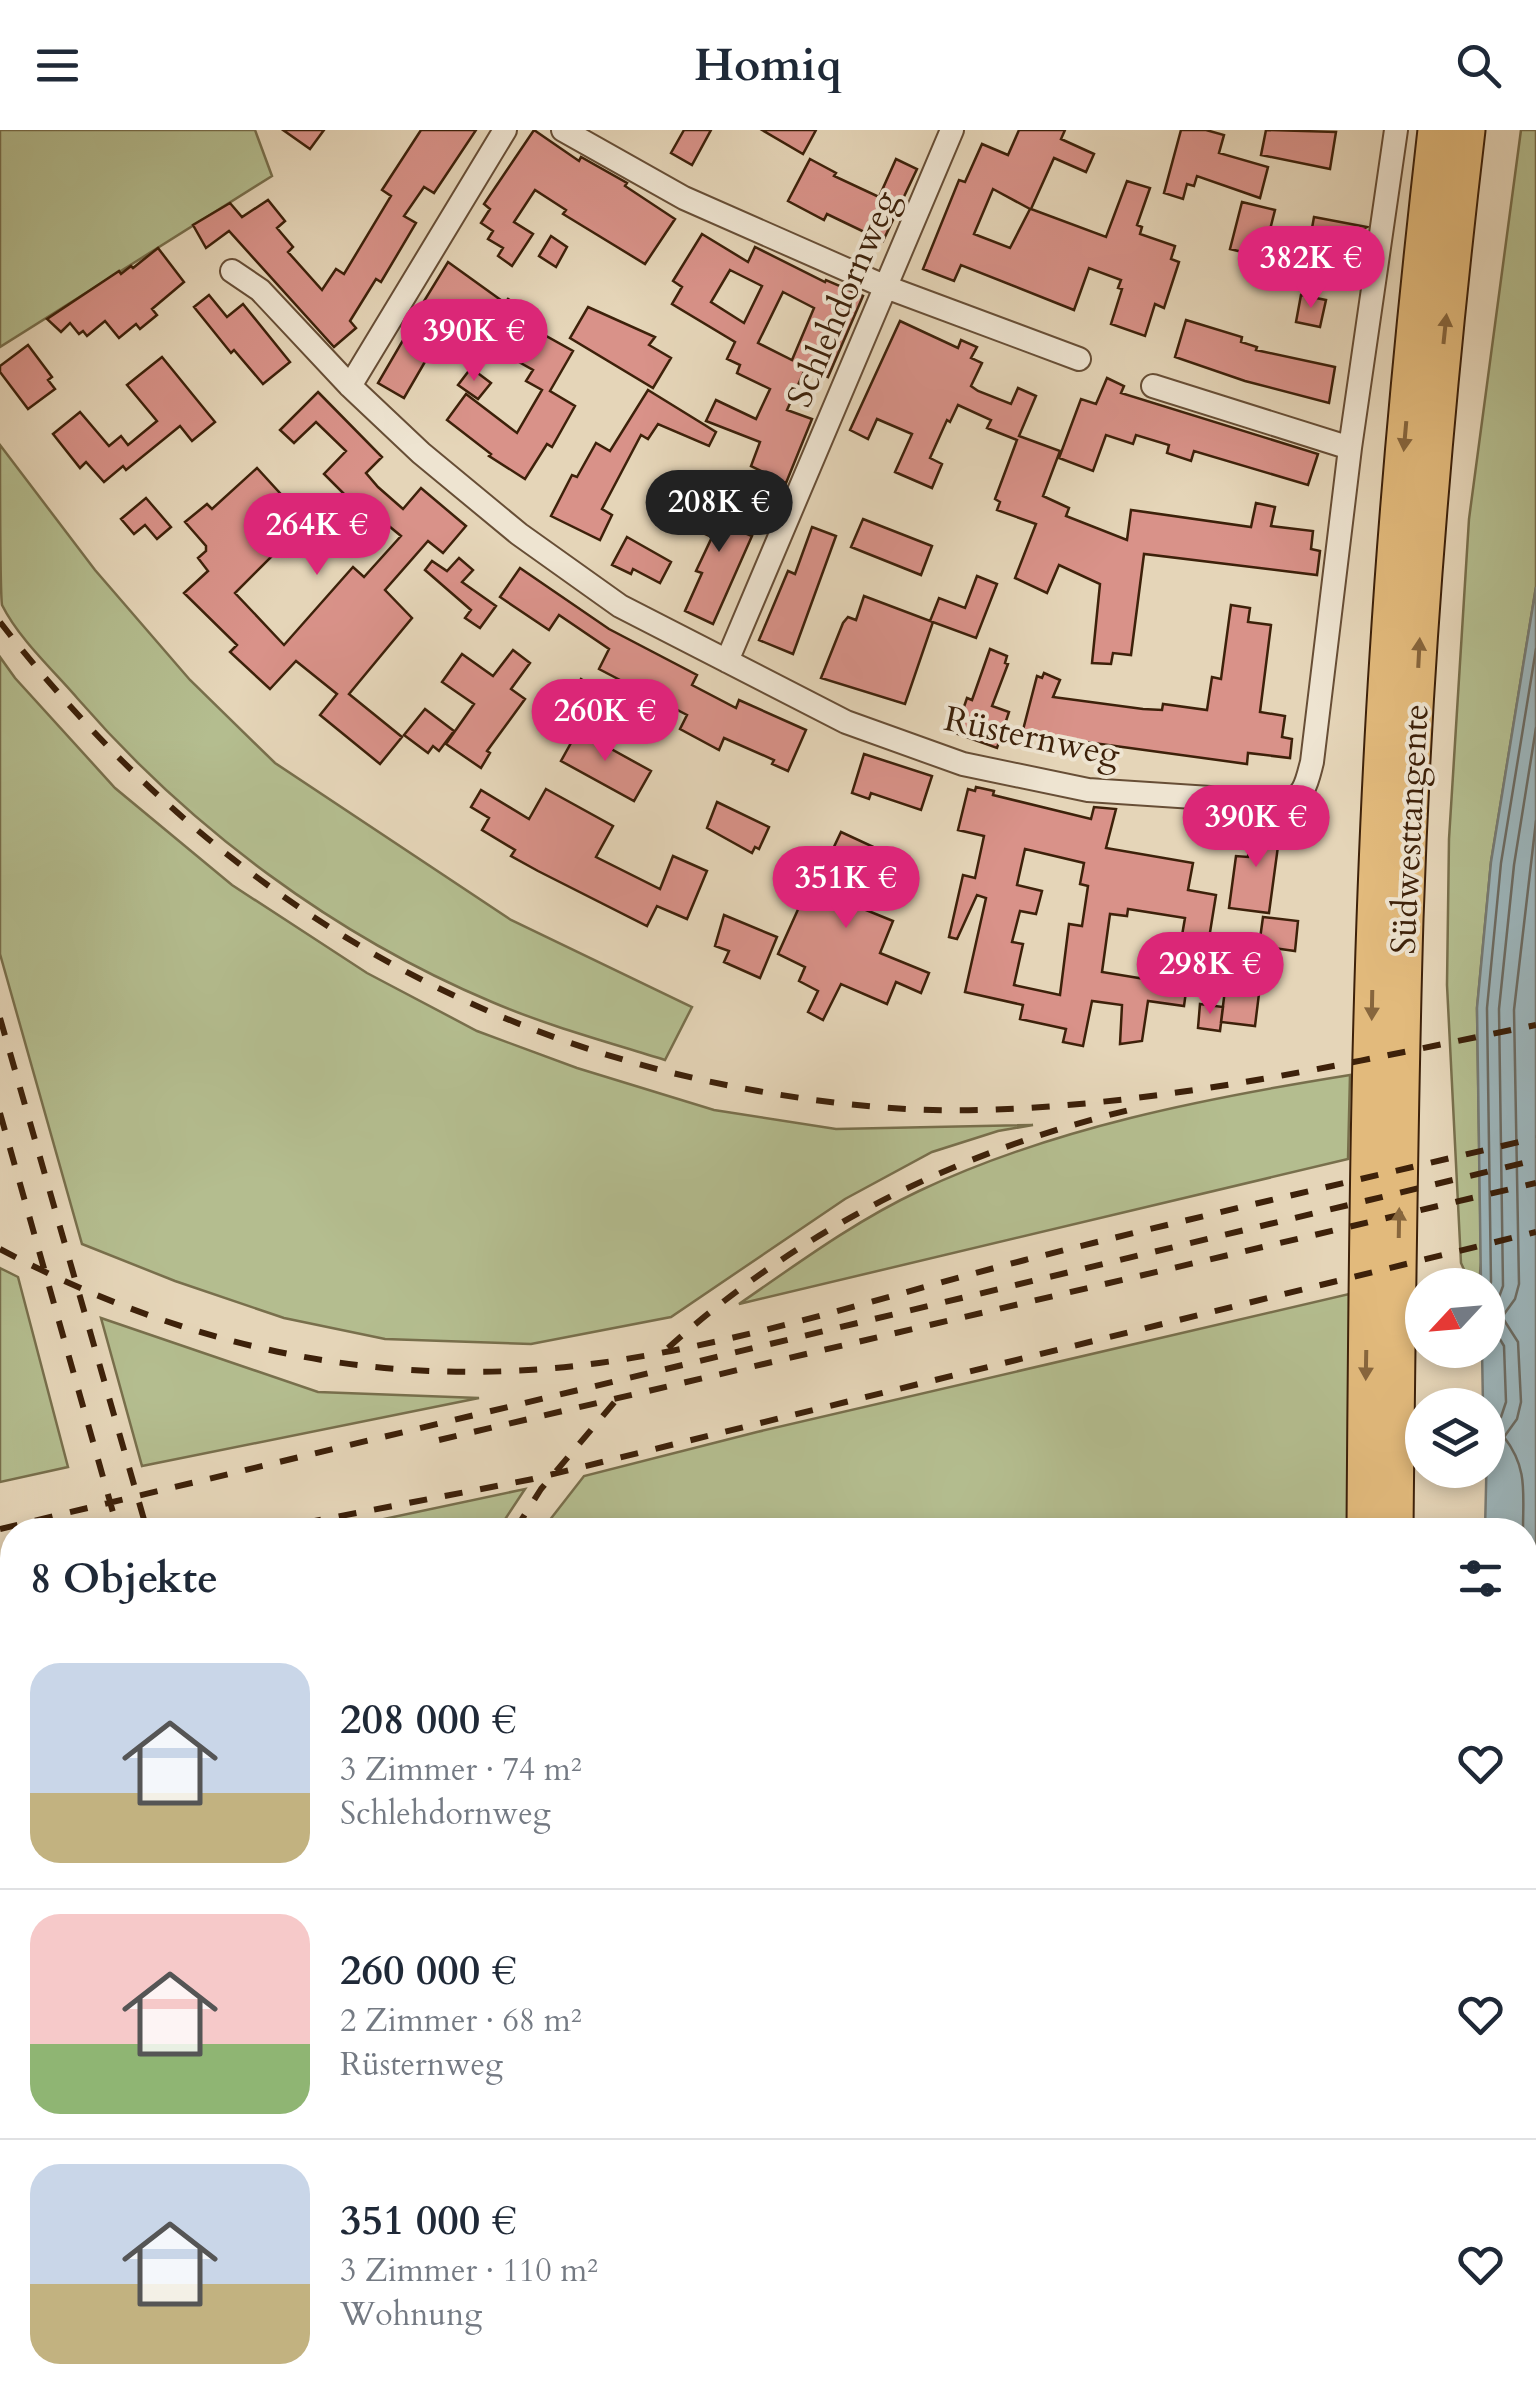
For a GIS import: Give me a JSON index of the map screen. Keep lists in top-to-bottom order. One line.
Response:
{"streets":{"highway":["Südwesttangente"],"street":["Schlehdornweg","Rüsternweg"]},"crossings":[["Schlehdornweg","Rüsternweg"]],"north":"bottom left","page":{"header":"Homiq","price":["382K €","390K €","208K €","264K €","260K €","390K €","351K €","298K €"],"heading":"8 Objekte","list":[{"name":"208 000 €","note":"3 Zimmer · 74 m² · Schlehdornweg"},{"name":"260 000 €","note":"2 Zimmer · 68 m² · Rüsternweg"},{"name":"351 000 €","note":"3 Zimmer · 110 m² · Wohnung"}]}}
